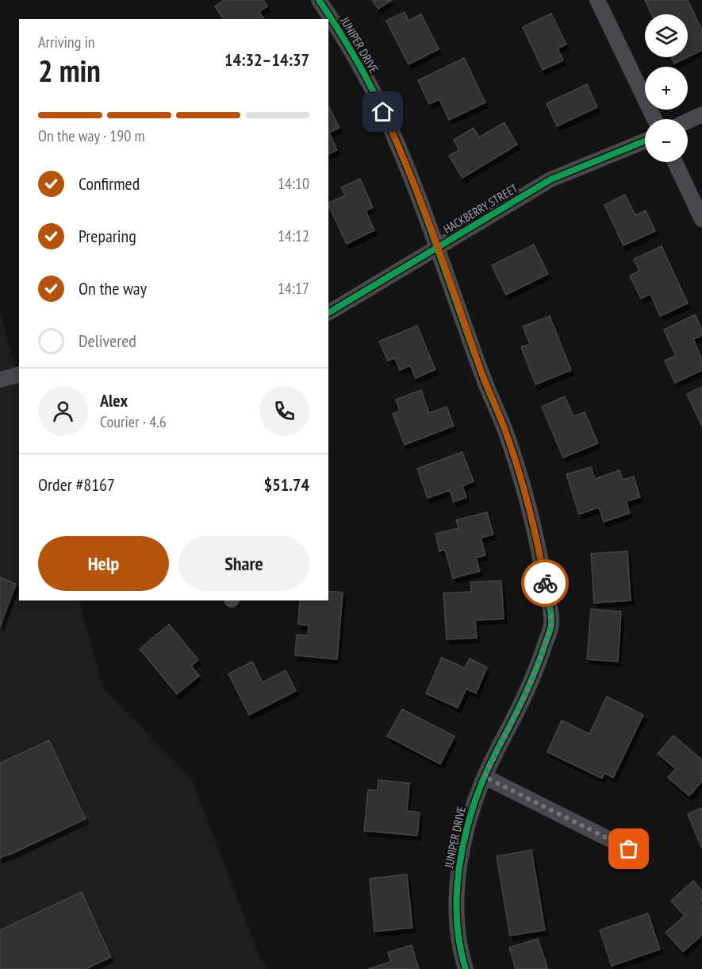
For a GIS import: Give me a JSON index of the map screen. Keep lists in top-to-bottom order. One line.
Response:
{"streets":{"street":["JUNIPER DRIVE","HACKBERRY STREET"]},"crossings":[["JUNIPER DRIVE","HACKBERRY STREET"]],"page":{"map_buttons":["+","−"],"heading":["2 min","Arriving in","14:32–14:37"],"panel":["Alex","Courier · 4.6","Order #8167","$51.74"],"bar":"On the way · 190 m","list":[["Confirmed","14:10"],["Preparing","14:12"],["On the way","14:17"],"Delivered"],"buttons":["Help","Share"]}}
